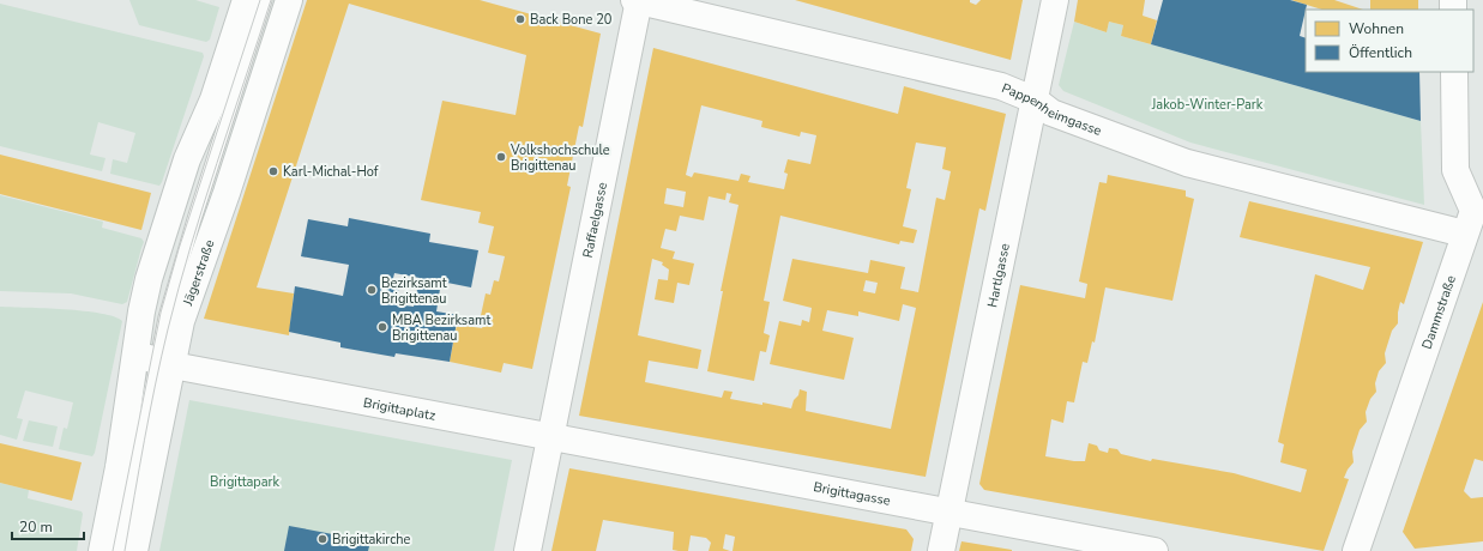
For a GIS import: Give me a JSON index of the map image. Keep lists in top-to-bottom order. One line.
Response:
{"streets":{"street":["Pappenheimgasse","Raffaelgasse","Jägerstraße","Hartlgasse","Dammstraße","Brigittaplatz","Brigittagasse"]},"crossings":[["Pappenheimgasse","Raffaelgasse"],["Pappenheimgasse","Hartlgasse"],["Pappenheimgasse","Dammstraße"],["Raffaelgasse","Brigittaplatz"],["Raffaelgasse","Brigittagasse"],["Jägerstraße","Brigittaplatz"],["Hartlgasse","Brigittagasse"],["Brigittaplatz","Brigittagasse"]],"parks":["Jakob-Winter-Park","Brigittapark"],"places":["Back Bone 20","Volkshochschule Brigittenau","Karl-Michal-Hof","Bezirksamt Brigittenau","MBA Bezirksamt Brigittenau","Brigittakirche"],"legend":["Wohnen","Öffentlich"],"scale_bar":"20 m"}
